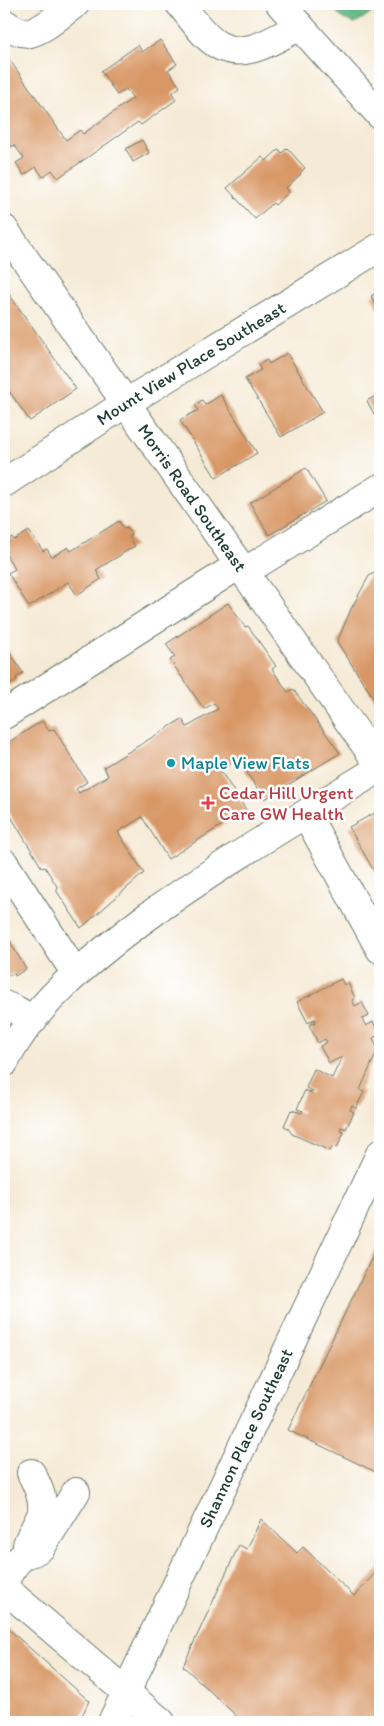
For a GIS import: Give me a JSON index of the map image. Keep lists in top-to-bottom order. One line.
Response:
{"streets":{"street":["Mount View Place Southeast","Morris Road Southeast","Shannon Place Southeast"]},"crossings":[["Mount View Place Southeast","Morris Road Southeast"]],"places":{"other":["Maple View Flats"],"health":["Cedar Hill Urgent Care GW Health"]}}
